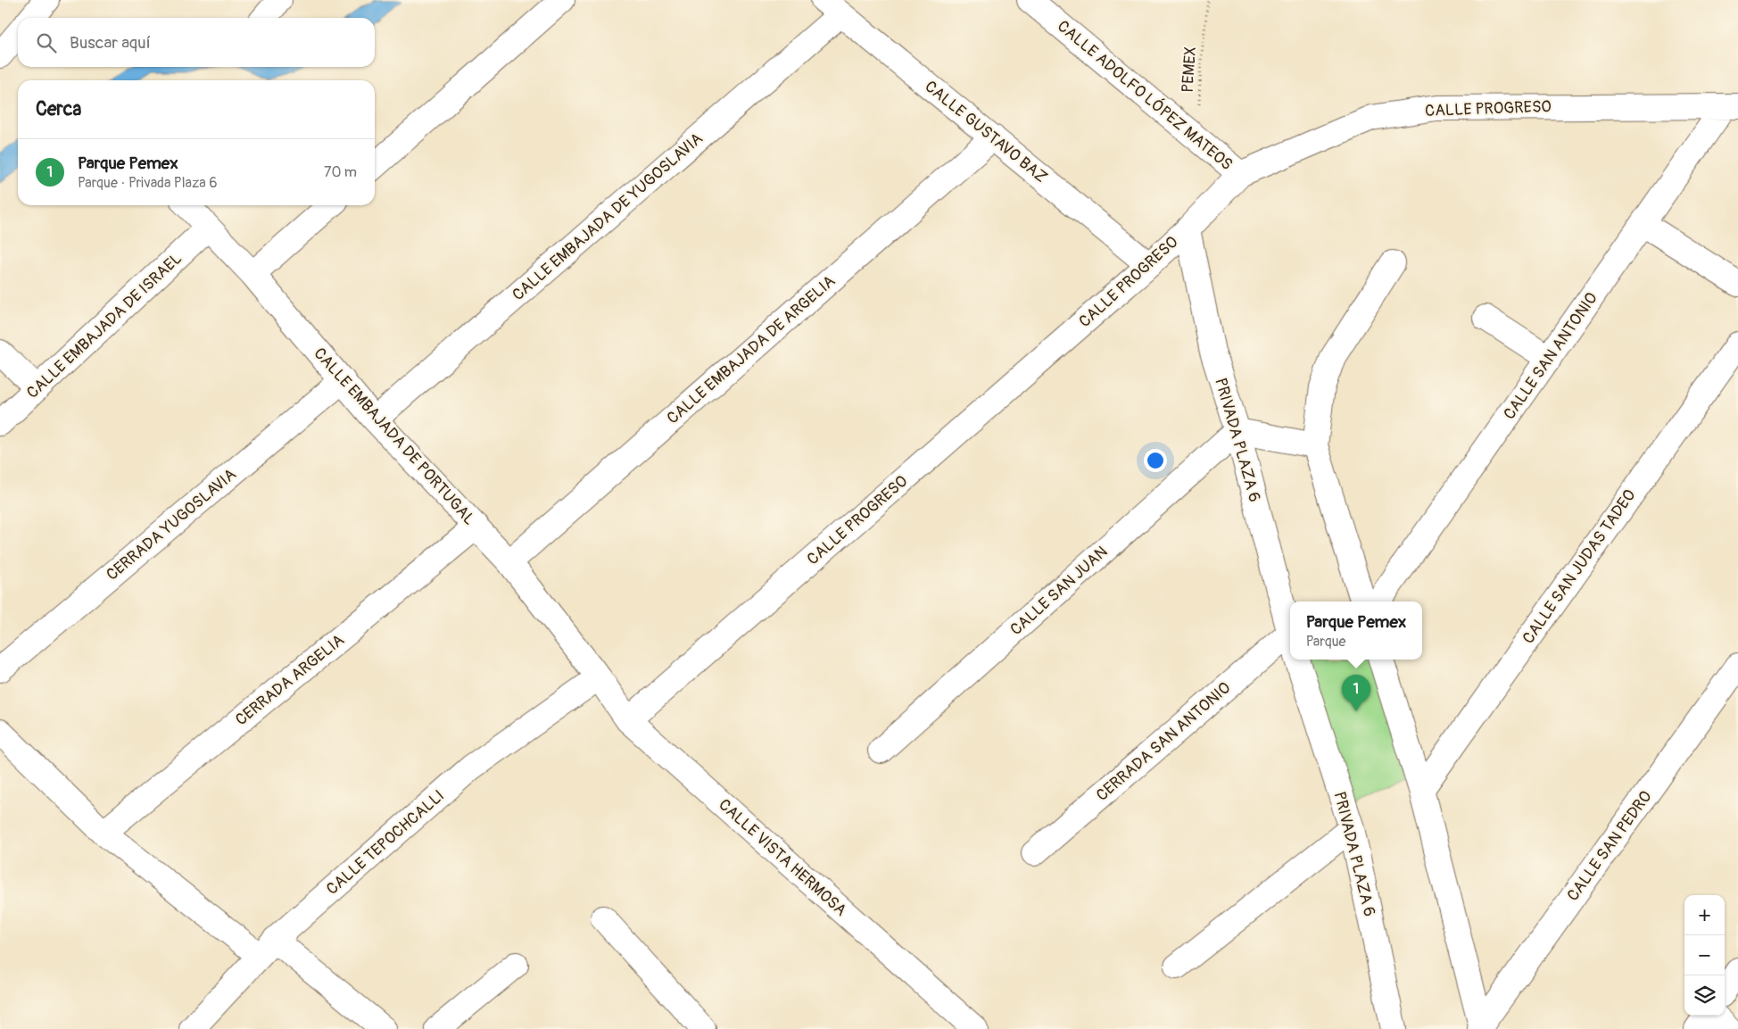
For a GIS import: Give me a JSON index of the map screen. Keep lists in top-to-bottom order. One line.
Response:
{"streets":{"street":["CALLE ADOLFO LÓPEZ MATEOS","CALLE PROGRESO","CALLE GUSTAVO BAZ","CALLE EMBAJADA DE YUGOSLAVIA","CALLE EMBAJADA DE ISRAEL","CALLE EMBAJADA DE ARGELIA","CALLE SAN ANTONIO","CALLE EMBAJADA DE PORTUGAL","PRIVADA PLAZA 6","CERRADA YUGOSLAVIA","CALLE SAN JUDAS TADEO","CALLE SAN JUAN","CERRADA ARGELIA","CERRADA SAN ANTONIO","CALLE TEPOCHCALLI","CALLE SAN PEDRO","CALLE VISTA HERMOSA"],"path":["PEMEX"]},"crossings":[["PEMEX","CALLE ADOLFO LÓPEZ MATEOS"],["CALLE ADOLFO LÓPEZ MATEOS","CALLE PROGRESO"],["CALLE PROGRESO","CALLE GUSTAVO BAZ"],["CALLE PROGRESO","CALLE SAN ANTONIO"],["CALLE PROGRESO","PRIVADA PLAZA 6"],["CALLE PROGRESO","CALLE VISTA HERMOSA"],["CALLE GUSTAVO BAZ","CALLE EMBAJADA DE YUGOSLAVIA"],["CALLE GUSTAVO BAZ","CALLE EMBAJADA DE ARGELIA"],["CALLE EMBAJADA DE YUGOSLAVIA","CALLE EMBAJADA DE PORTUGAL"],["CALLE EMBAJADA DE ISRAEL","CALLE EMBAJADA DE PORTUGAL"],["CALLE EMBAJADA DE ARGELIA","CALLE EMBAJADA DE PORTUGAL"],["CALLE EMBAJADA DE PORTUGAL","CERRADA YUGOSLAVIA"],["CALLE EMBAJADA DE PORTUGAL","CERRADA ARGELIA"],["CALLE EMBAJADA DE PORTUGAL","CALLE TEPOCHCALLI"],["CALLE EMBAJADA DE PORTUGAL","CALLE VISTA HERMOSA"],["PRIVADA PLAZA 6","CALLE SAN JUAN"],["CALLE TEPOCHCALLI","CALLE VISTA HERMOSA"]],"page":{"search":"Buscar aquí","heading":"Cerca","list":[{"mark":"1","name":"Parque Pemex","note":"Parque · Privada Plaza 6","value":"70 m"}],"popup":["Parque Pemex","Parque"],"pins":"1","map_buttons":["+","−"]}}
